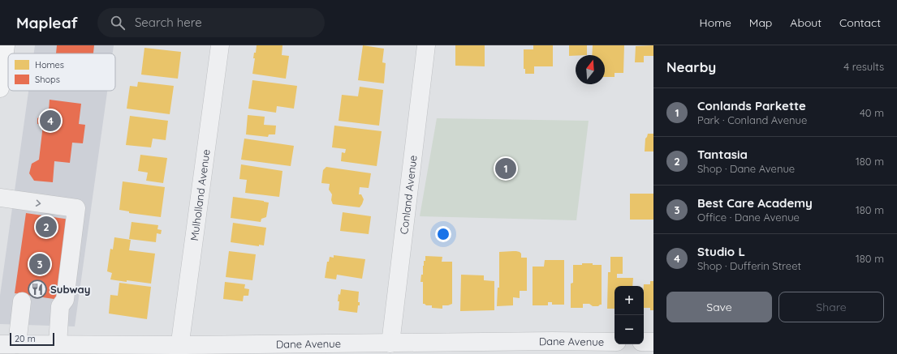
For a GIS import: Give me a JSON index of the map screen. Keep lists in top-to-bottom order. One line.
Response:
{"streets":{"street":["Conland Avenue","Mulholland Avenue","Dane Avenue"]},"crossings":[["Conland Avenue","Dane Avenue"],["Mulholland Avenue","Dane Avenue"]],"places":{"restaurant":["Subway"]},"legend":["Homes","Shops"],"scale_bar":"20 m","north":"top","page":{"header":"Mapleaf","search":"Search here","nav":["Home","Map","About","Contact"],"heading":["Nearby","4 results"],"list":[{"mark":"1","name":"Conlands Parkette","note":"Park · Conland Avenue","value":"40 m"},{"mark":"2","name":"Tantasia","note":"Shop · Dane Avenue","value":"180 m"},{"mark":"3","name":"Best Care Academy","note":"Office · Dane Avenue","value":"180 m"},{"mark":"4","name":"Studio L","note":"Shop · Dufferin Street","value":"180 m"}],"pins":["4","1","2","3"],"buttons":["Save","Share"],"map_buttons":["+","−"],"scale":"20 m"}}
